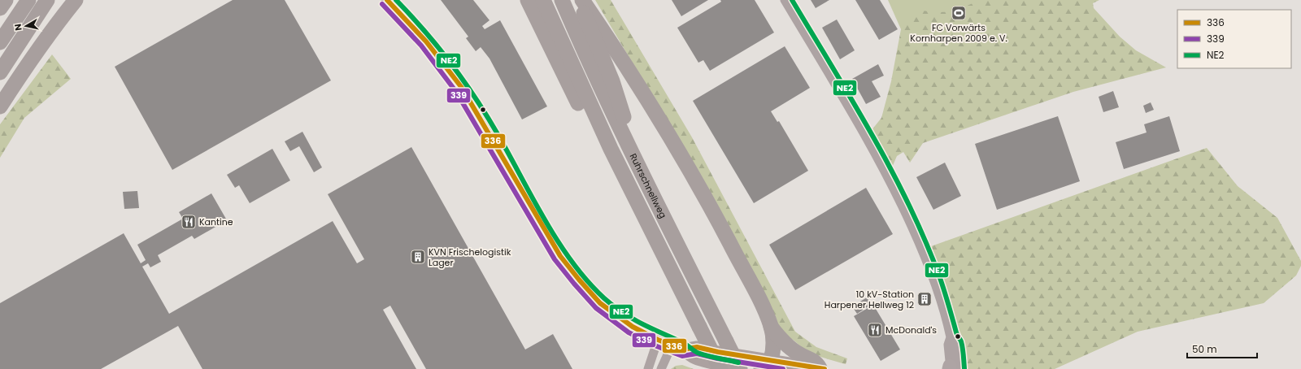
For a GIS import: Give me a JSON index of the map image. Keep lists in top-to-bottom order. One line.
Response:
{"streets":{"highway":["Ruhrschnellweg"]},"places":{"sports":["FC Vorwärts Kornharpen 2009 e. V."],"restaurant":["Kantine","McDonald's"],"building":["KVN Frischelogistik Lager","10 kV-Station Harpener Hellweg 12"]},"lines":["transit line 336","transit line NE2","transit line 339"],"legend":["336","339","NE2"],"scale_bar":"50 m","north":"left"}
